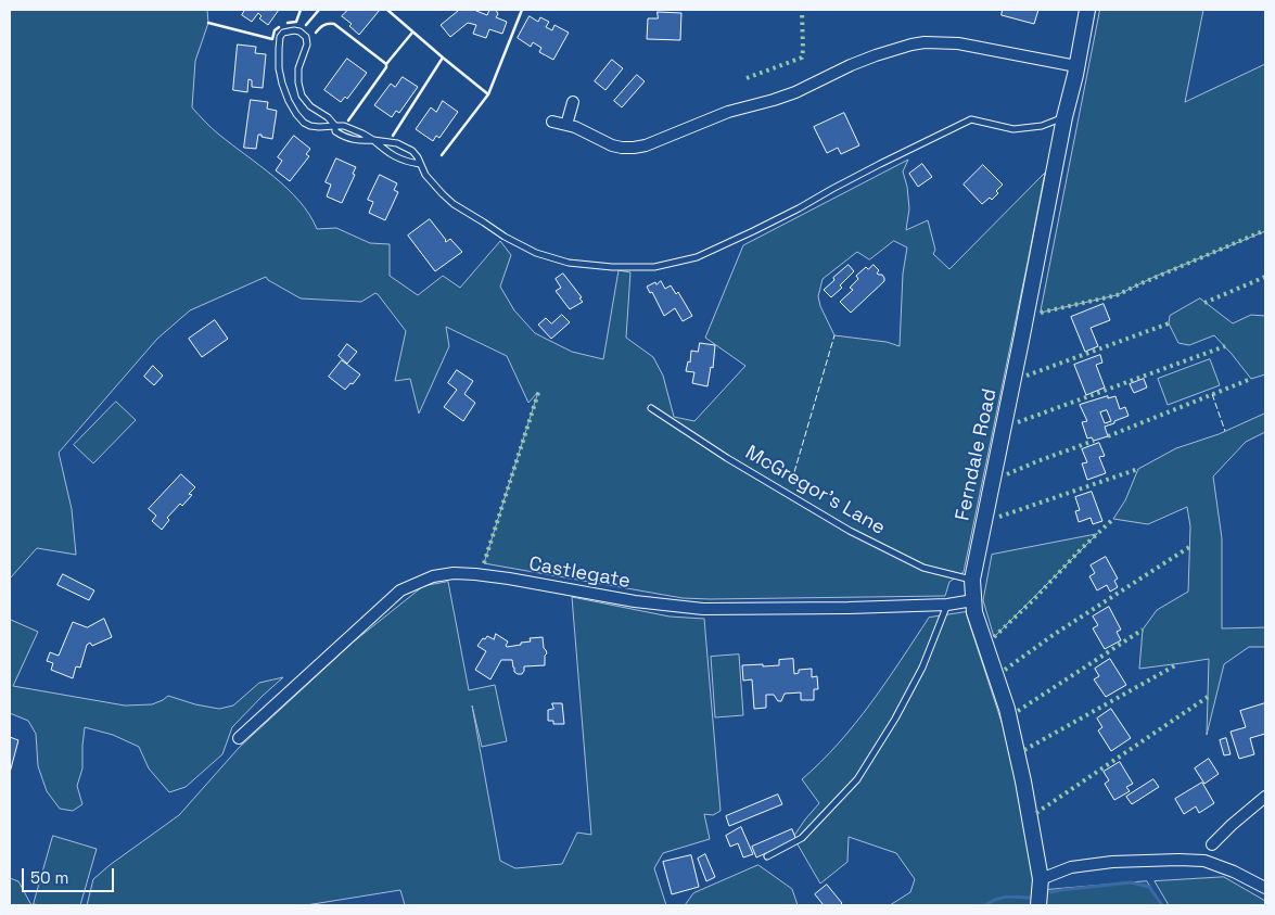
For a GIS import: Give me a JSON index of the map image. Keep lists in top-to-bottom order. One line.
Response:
{"streets":{"street":["Ferndale Road","Castlegate"],"lane":["McGregor's Lane"]},"crossings":[["Ferndale Road","McGregor's Lane"],["Ferndale Road","Castlegate"]],"scale_bar":"50 m"}
